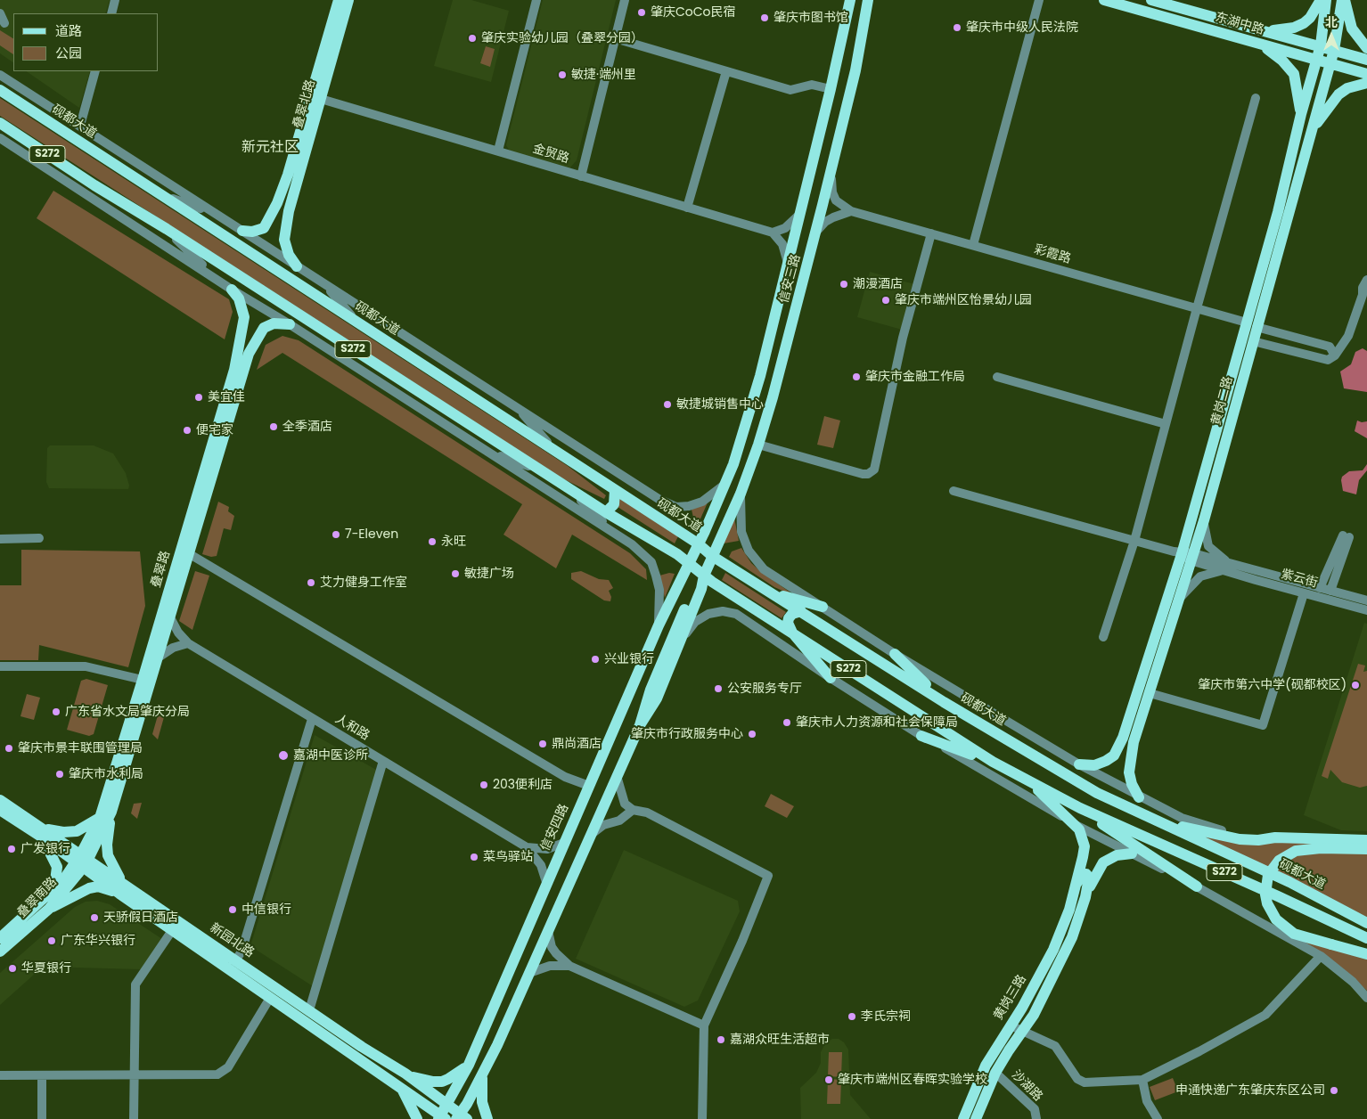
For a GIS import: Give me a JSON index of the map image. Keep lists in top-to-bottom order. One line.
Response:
{"streets":{"main road":["东湖中路","叠翠北路","砚都大道","S272","信安三路","黄岗二路","叠翠路","信安四路","叠翠南路","新园北路","黄岗三路"],"street":["金贸路","彩霞路","紫云街","人和路","沙湖路"]},"crossings":[["东湖中路","黄岗二路"],["叠翠北路","砚都大道"],["叠翠北路","金贸路"],["砚都大道","信安三路"],["S272","信安三路"],["S272","信安四路"],["S272","黄岗三路"],["彩霞路","黄岗二路"],["信安三路","信安四路"],["黄岗二路","紫云街"],["叠翠路","叠翠南路"],["叠翠路","新园北路"],["信安四路","新园北路"],["叠翠南路","新园北路"]],"districts":["新元社区"],"places":["肇庆CoCo民宿","肇庆市图书馆","肇庆市中级人民法院","肇庆实验幼儿园（叠翠分园）","敏捷·端州里","潮漫酒店","肇庆市端州区怡景幼儿园","肇庆市金融工作局","美宜佳","敏捷城销售中心","全季酒店","便宅家","7-Eleven","永旺","敏捷广场","艾力健身工作室","兴业银行","肇庆市第六中学(砚都校区)","公安服务专厅","广东省水文局肇庆分局","肇庆市人力资源和社会保障局","肇庆市行政服务中心","鼎尚酒店","肇庆市景丰联围管理局","嘉湖中医诊所","肇庆市水利局","203便利店","广发银行","菜鸟驿站","中信银行","天骄假日酒店","广东华兴银行","华夏银行","李氏宗祠","嘉湖众旺生活超市","肇庆市端州区春晖实验学校","申通快递广东肇庆东区公司"],"legend":["道路","公园"],"north":"top"}
